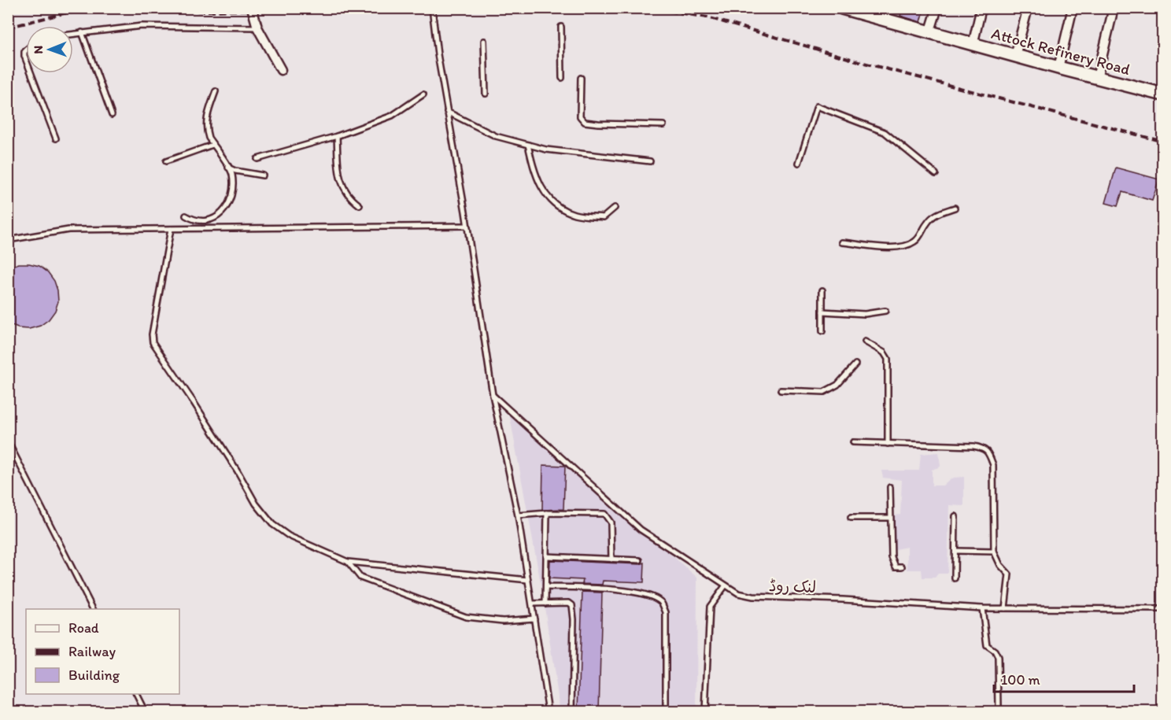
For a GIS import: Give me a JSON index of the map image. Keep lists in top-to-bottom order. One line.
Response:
{"streets":{"street":["Attock Refinery Road"],"lane":["لنک روڈ"]},"legend":["Road","Railway","Building"],"scale_bar":"100 m","north":"left"}
